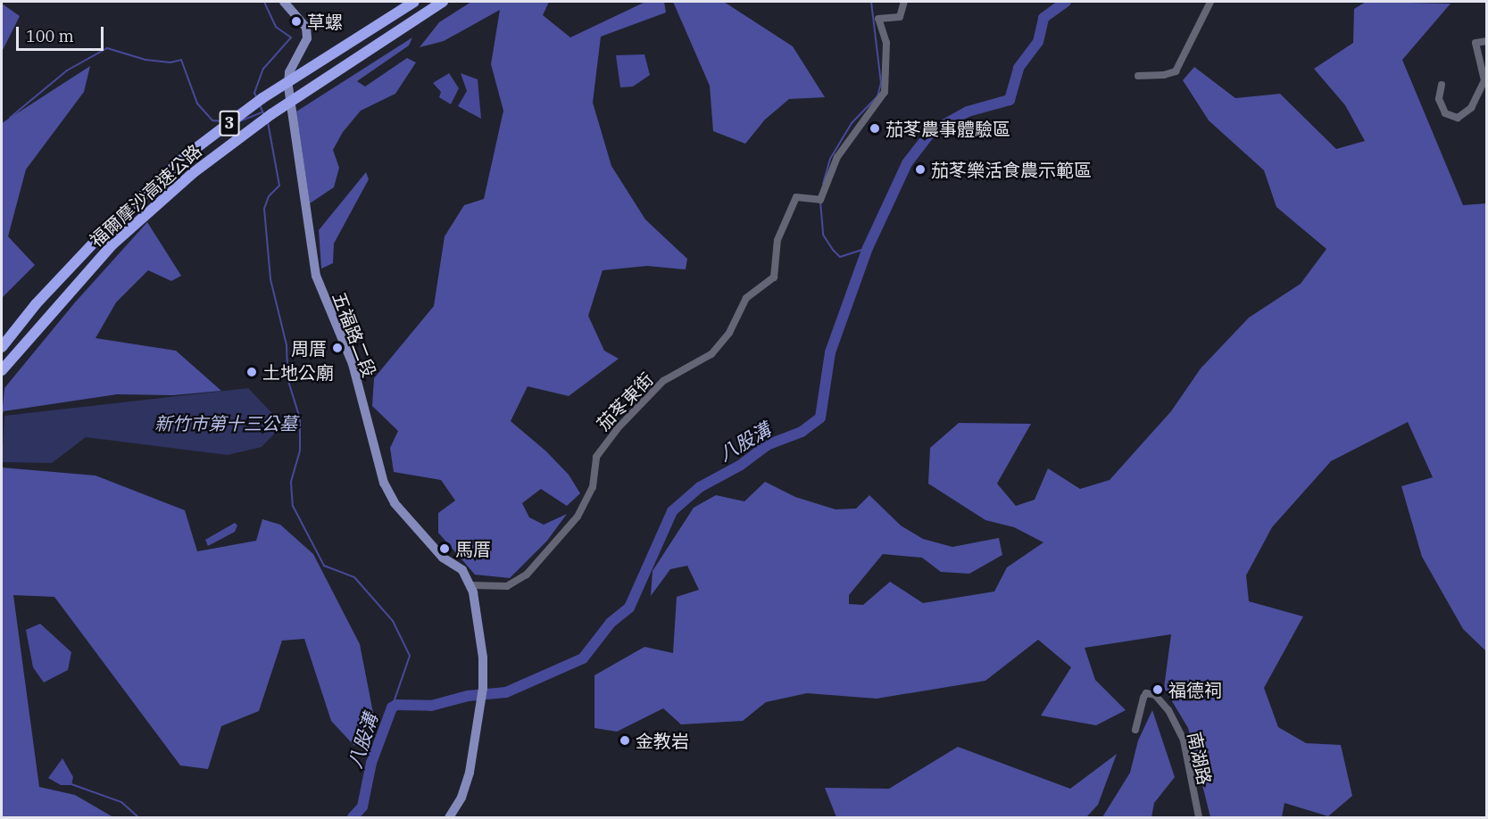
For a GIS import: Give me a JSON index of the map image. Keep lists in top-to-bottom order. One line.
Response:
{"streets":{"highway":["3","福爾摩沙高速公路"],"main road":["五福路二段"],"street":["茄苳東街","南湖路"]},"crossings":[["五福路二段","茄苳東街"]],"water":["八股溝"],"parks":["新竹市第十三公墓"],"places":["草螺","茄苳農事體驗區","茄苳樂活食農示範區","周厝","土地公廟","馬厝","福德祠","金教岩"],"scale_bar":"100 m"}
